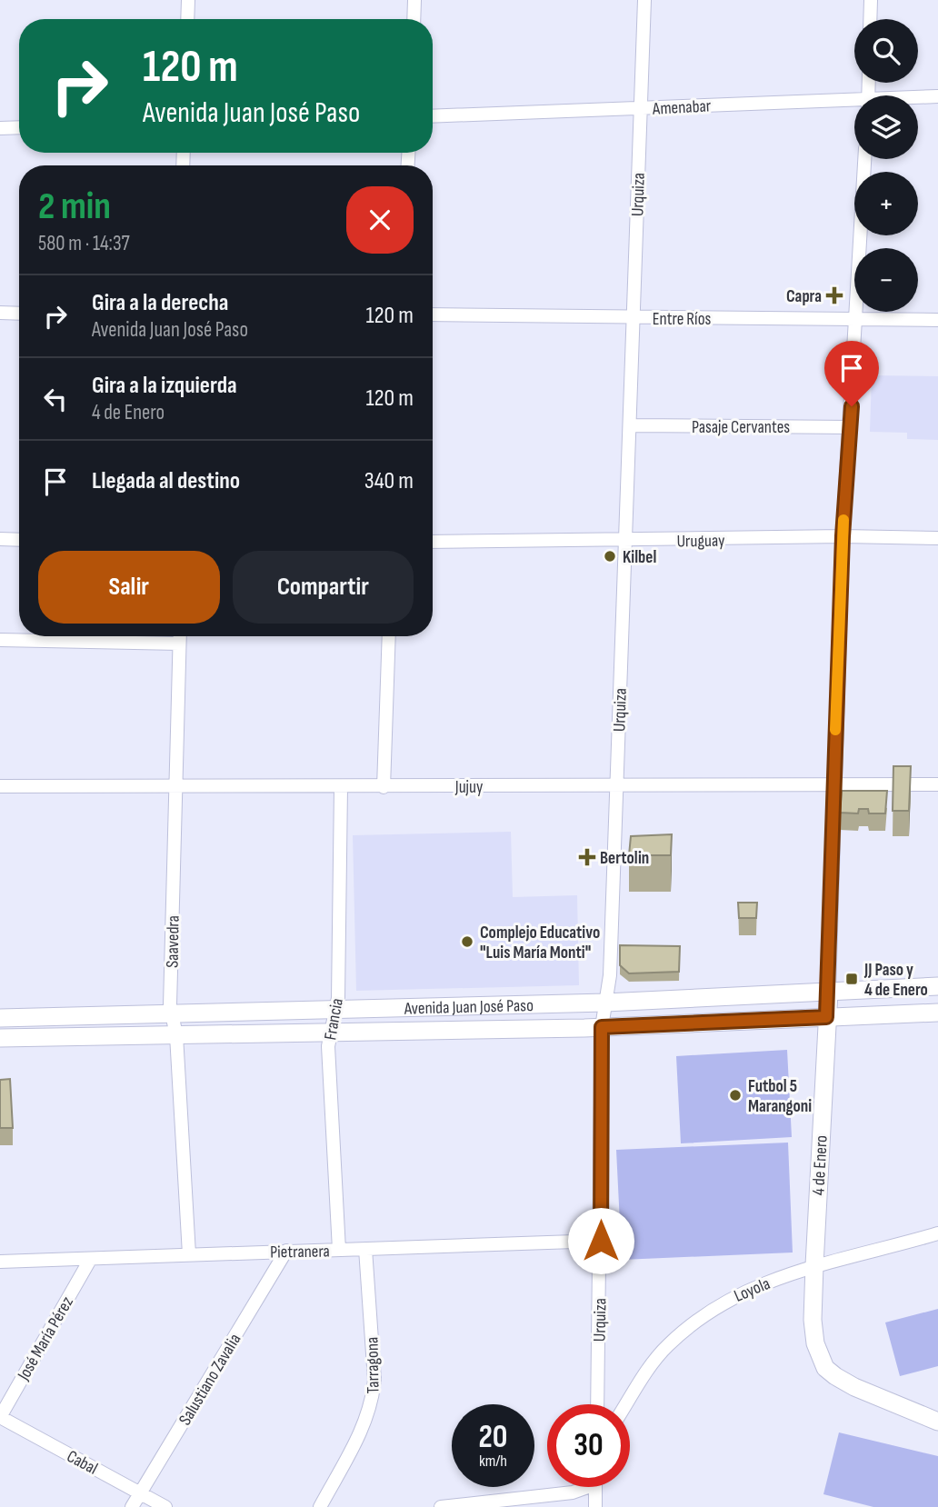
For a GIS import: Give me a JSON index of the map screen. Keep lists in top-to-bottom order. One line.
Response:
{"streets":{"main road":["Avenida Juan José Paso","4 de Enero"],"street":["Amenabar","Urquiza","Entre Ríos","Pasaje Cervantes","Uruguay","Jujuy","Saavedra","Francia","Pietranera","Loyola","José María Pérez","Tarragona","Salustiano Zavalia","Cabal"]},"crossings":[["Amenabar","Urquiza"],["Urquiza","Entre Ríos"],["Urquiza","Pasaje Cervantes"],["Urquiza","Uruguay"],["Urquiza","Jujuy"],["Urquiza","Avenida Juan José Paso"],["Urquiza","Pietranera"],["Entre Ríos","4 de Enero"],["Pasaje Cervantes","4 de Enero"],["Uruguay","4 de Enero"],["Jujuy","Saavedra"],["Jujuy","Francia"],["Jujuy","4 de Enero"],["Saavedra","Avenida Juan José Paso"],["Saavedra","Pietranera"],["Avenida Juan José Paso","Francia"],["Avenida Juan José Paso","4 de Enero"],["Francia","Pietranera"],["4 de Enero","Loyola"],["Pietranera","José María Pérez"],["Pietranera","Tarragona"],["Pietranera","Salustiano Zavalia"],["José María Pérez","Cabal"],["Salustiano Zavalia","Cabal"]],"places":{"health":["Capra","Bertolin"],"other":["Kilbel","Complejo Educativo \"Luis María Monti\"","Futbol 5 Marangoni"],"transit":["JJ Paso y 4 de Enero"]},"page":{"map_buttons":["+","−"],"turn":["120 m","Avenida Juan José Paso"],"heading":["2 min","580 m · 14:37"],"list":[{"name":"Gira a la derecha","note":"Avenida Juan José Paso","value":"120 m"},{"name":"Gira a la izquierda","note":"4 de Enero","value":"120 m"},{"name":"Llegada al destino","value":"340 m"}],"buttons":["Salir","Compartir"],"speed":"20 km/h","limit":"30"}}
